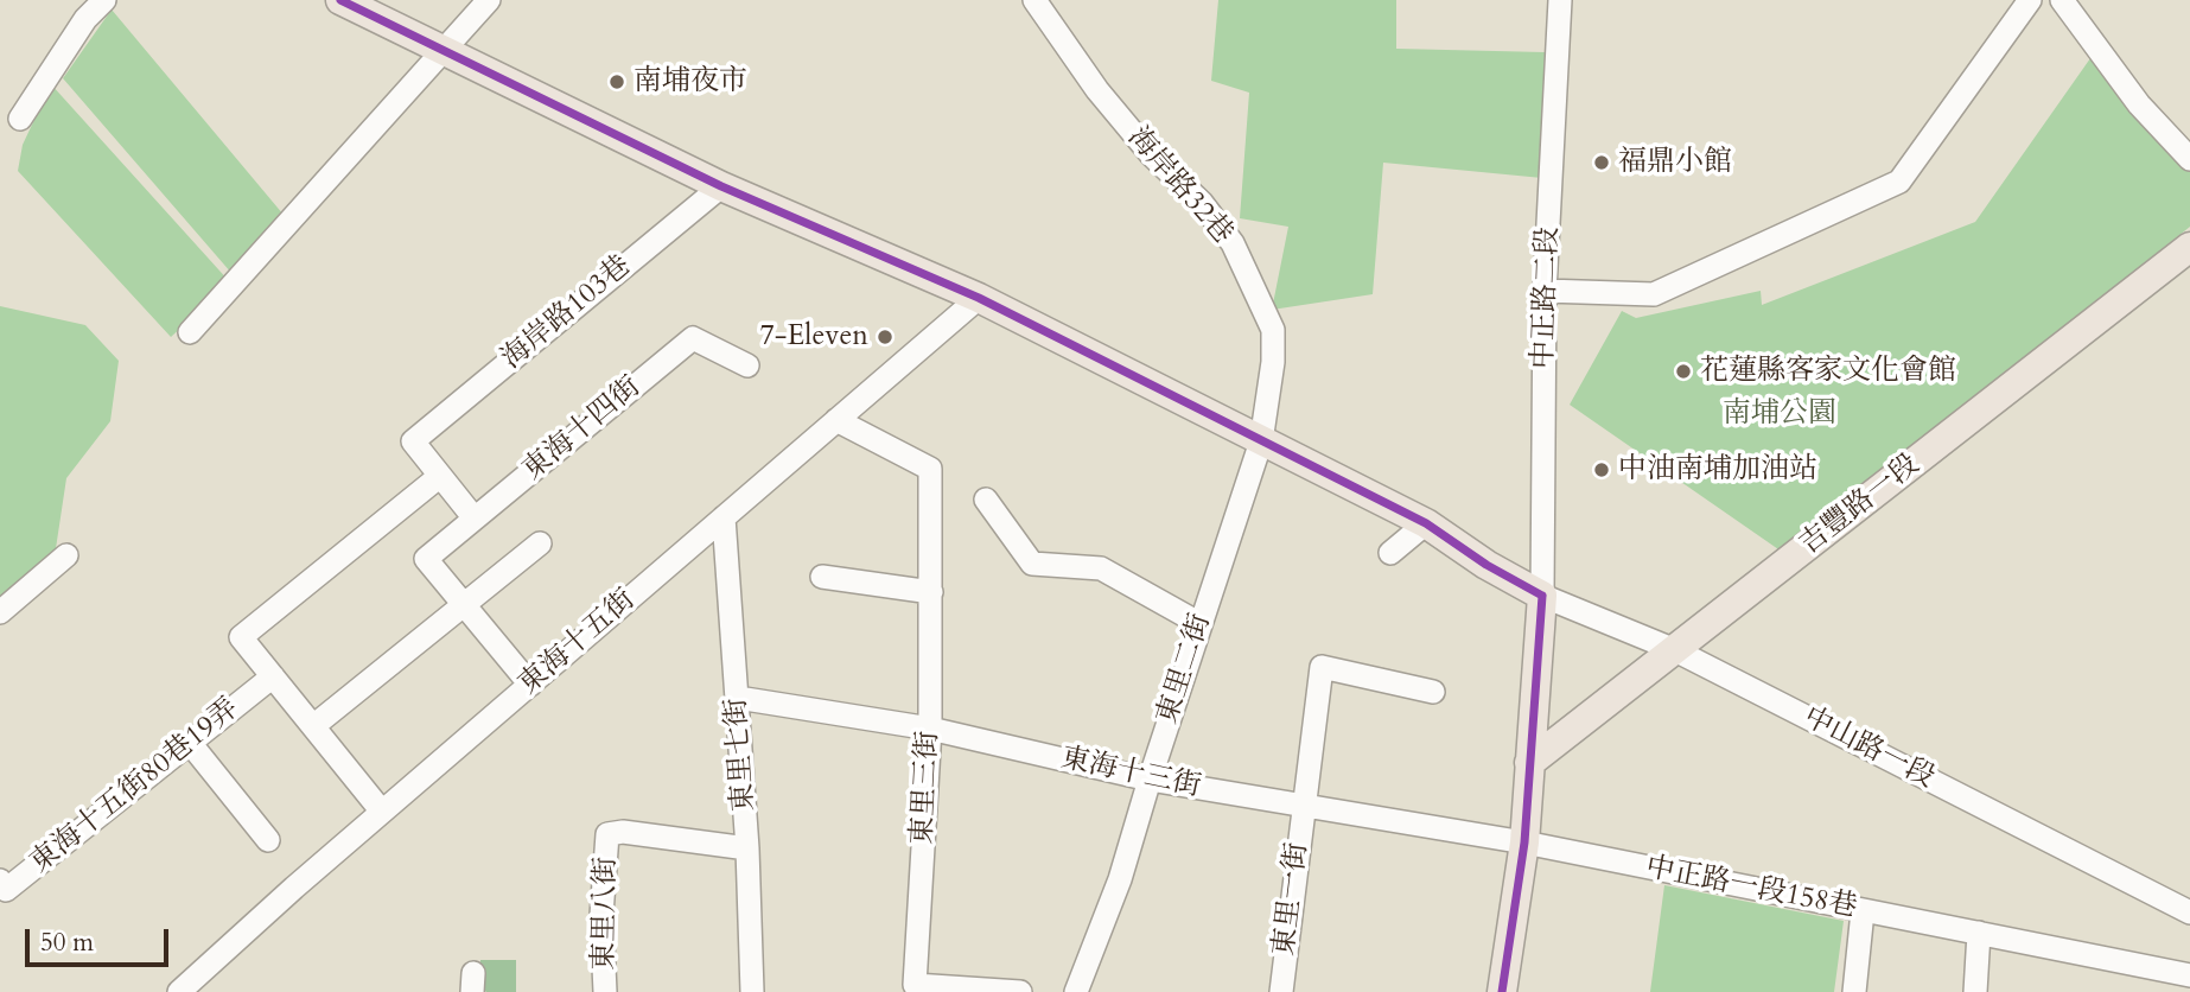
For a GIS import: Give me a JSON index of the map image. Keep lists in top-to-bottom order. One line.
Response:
{"streets":{"main road":["吉豐路一段"],"street":["海岸路32巷","中正路二段","海岸路103巷","東海十四街","東海十五街","東里二街","中山路一段","東里七街","東海十三街","東海十五街80巷19弄","東里三街","中正路一段158巷","東里一街","東里八街"]},"crossings":[["海岸路32巷","東里二街"],["中正路二段","中山路一段"],["吉豐路一段","中山路一段"],["東海十五街","東里七街"],["東里二街","東海十三街"],["東里七街","東海十三街"],["東里七街","東里八街"],["東海十三街","東里三街"],["東海十三街","中正路一段158巷"],["東海十三街","東里一街"]],"parks":["南埔公園"],"places":["南埔夜市","福鼎小館","7-Eleven","花蓮縣客家文化會館","中油南埔加油站"],"scale_bar":"50 m"}
